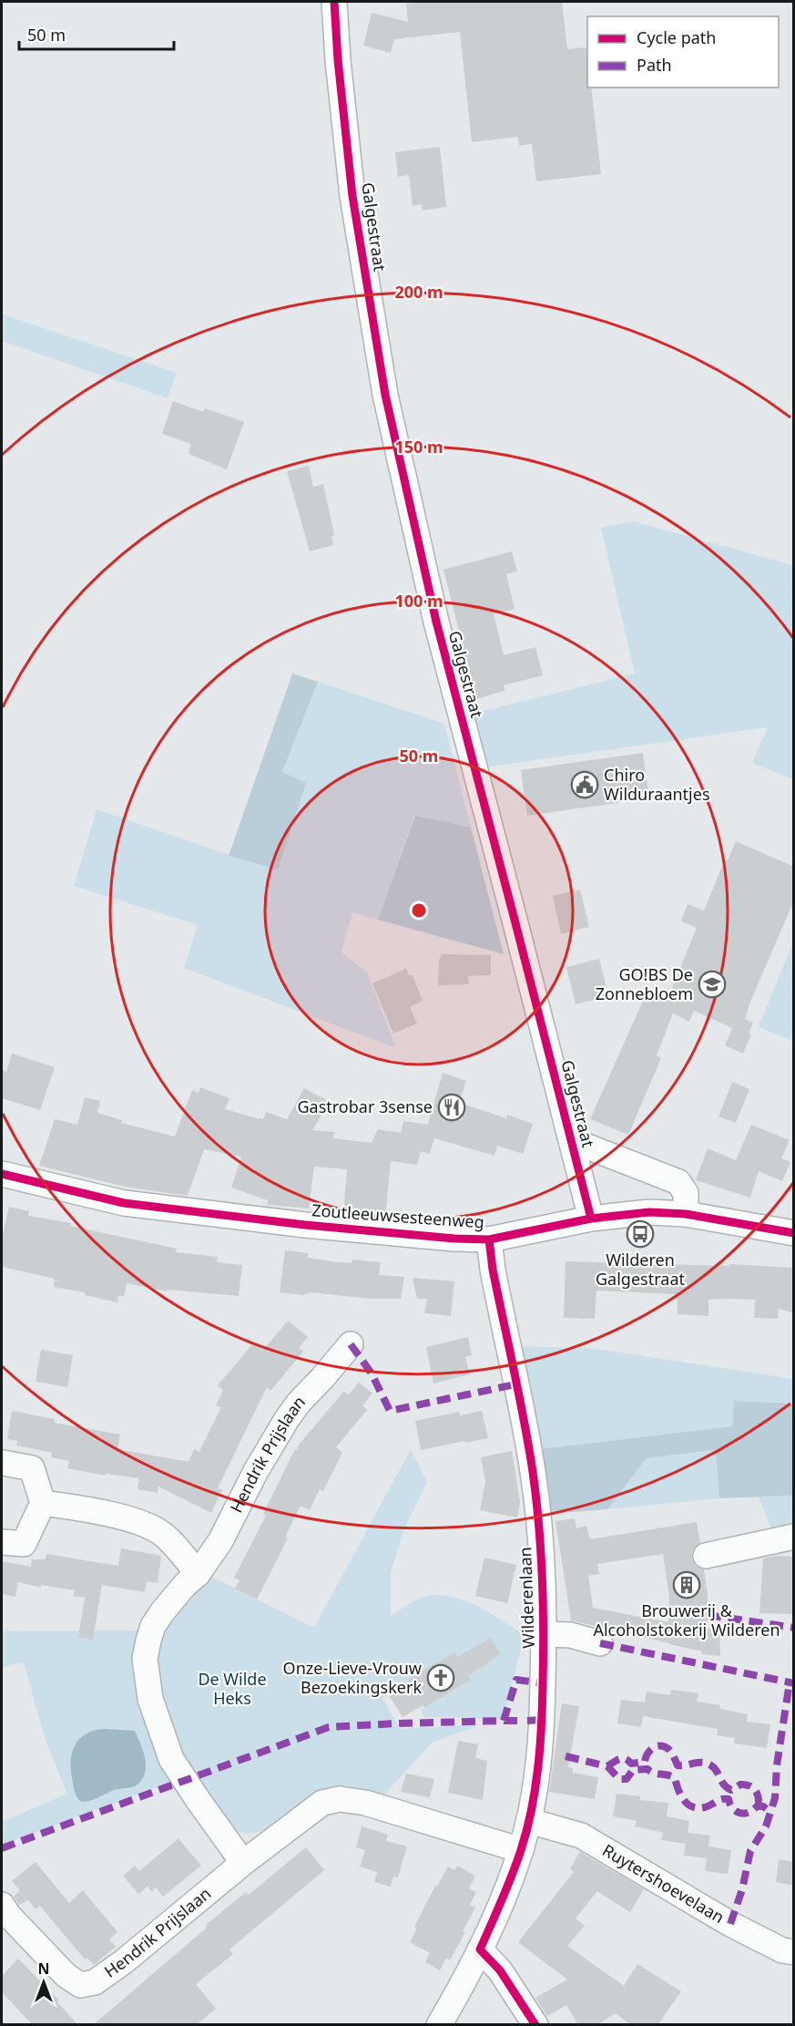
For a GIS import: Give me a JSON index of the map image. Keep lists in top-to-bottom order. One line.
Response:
{"streets":{"street":["Galgestraat","Zoutleeuwsesteenweg","Hendrik Prijslaan","Wilderenlaan","Ruytershoevelaan"]},"crossings":[["Galgestraat","Zoutleeuwsesteenweg"],["Zoutleeuwsesteenweg","Wilderenlaan"],["Hendrik Prijslaan","Wilderenlaan"],["Wilderenlaan","Ruytershoevelaan"]],"parks":["De Wilde Heks"],"places":{"public building":["Chiro Wilduraantjes"],"school or university":["GO!BS De Zonnebloem"],"restaurant":["Gastrobar 3sense"],"bus stop":["Wilderen Galgestraat"],"building":["Brouwerij & Alcoholstokerij Wilderen"],"church":["Onze-Lieve-Vrouw Bezoekingskerk"]},"legend":["Cycle path","Path"],"scale_bar":"50 m","north":"top","rings":["200 m","150 m","100 m","50 m"]}
